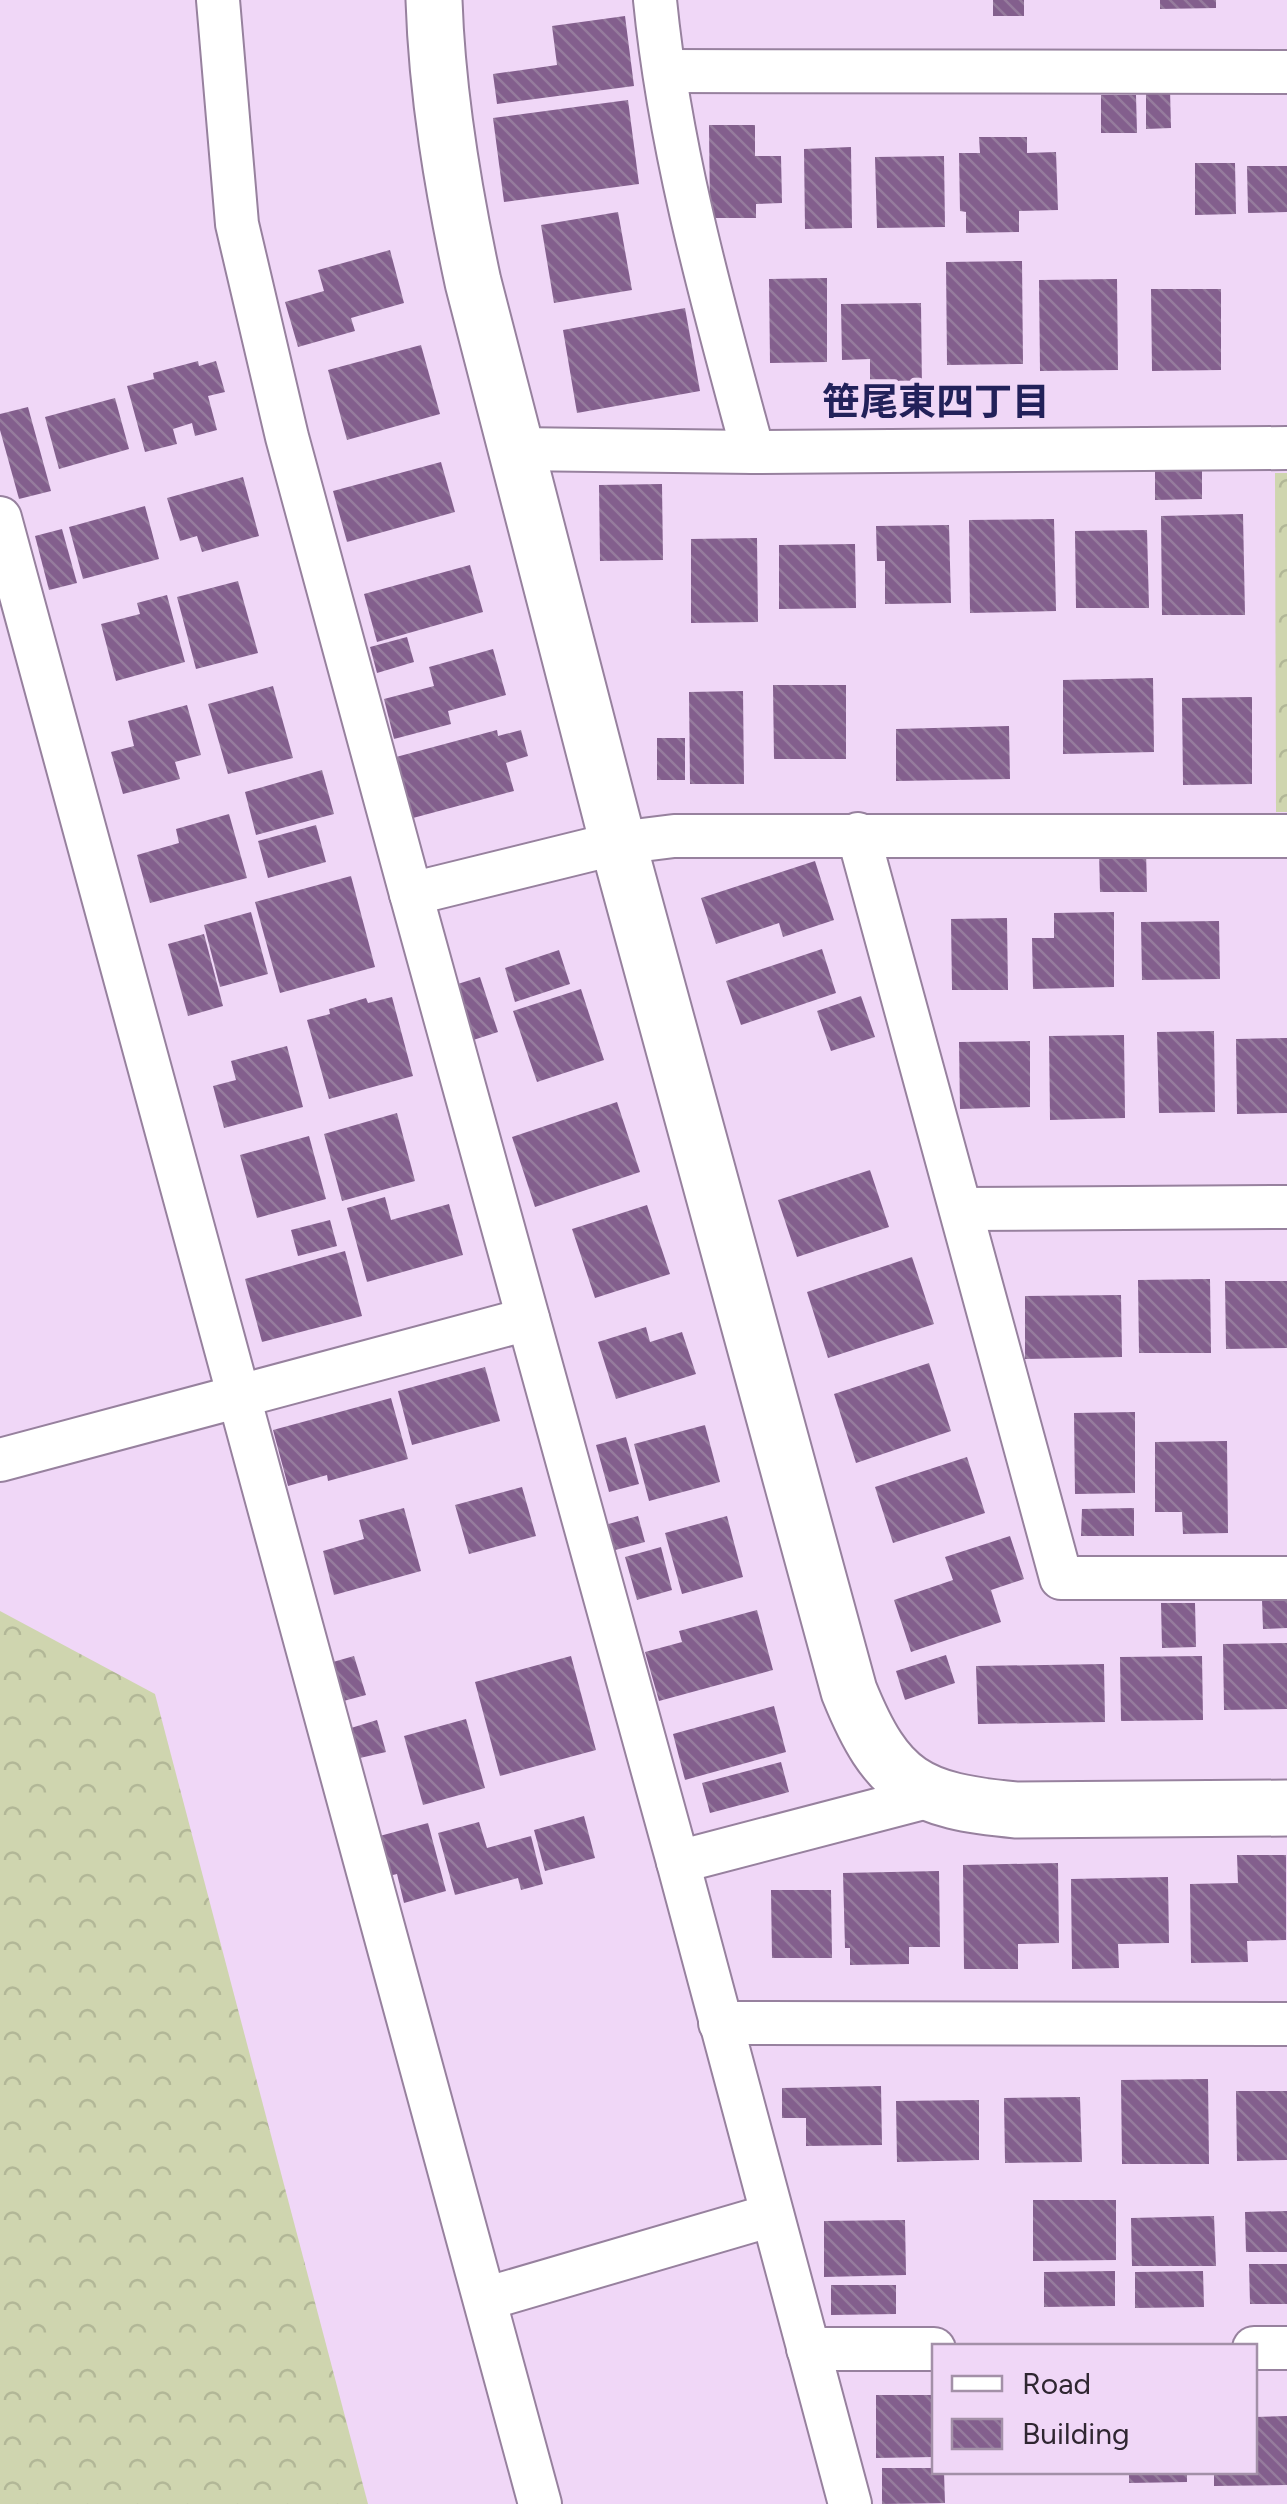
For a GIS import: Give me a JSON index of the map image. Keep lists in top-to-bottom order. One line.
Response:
{"districts":["笹尾東四丁目"],"legend":["Road","Building"]}
